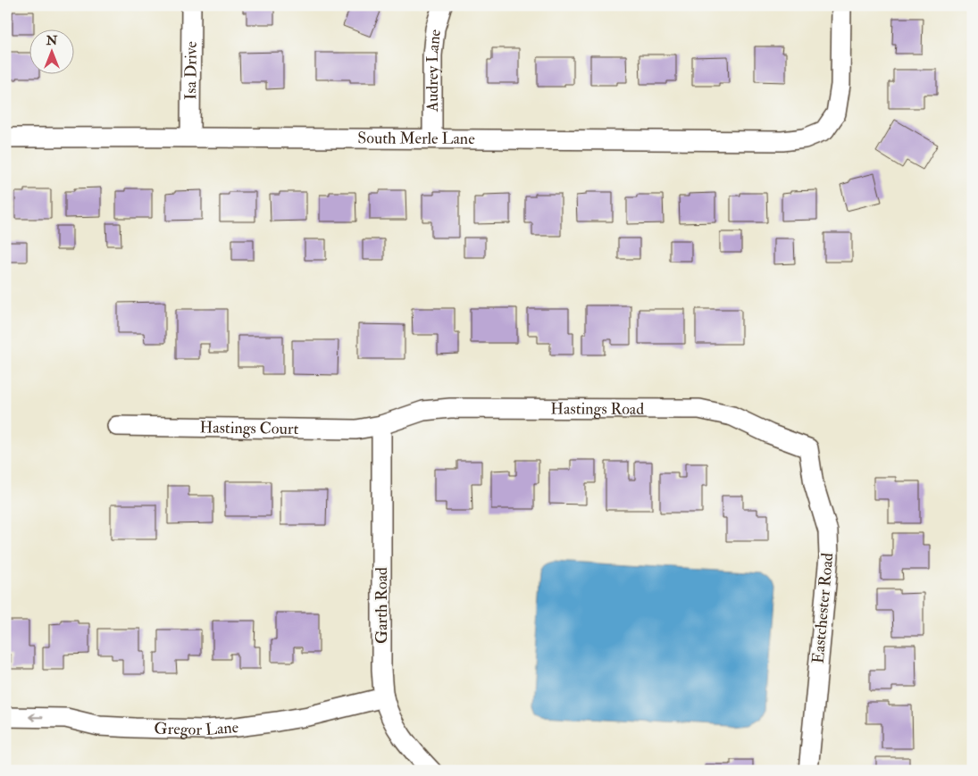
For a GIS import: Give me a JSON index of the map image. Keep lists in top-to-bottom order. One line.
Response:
{"streets":{"street":["Isa Drive","Audrey Lane","South Merle Lane","Hastings Road","Hastings Court","Garth Road","Eastchester Road","Gregor Lane"]},"crossings":[["Isa Drive","South Merle Lane"],["Audrey Lane","South Merle Lane"],["Hastings Road","Hastings Court"],["Hastings Road","Garth Road"],["Hastings Road","Eastchester Road"],["Hastings Court","Garth Road"],["Garth Road","Gregor Lane"]],"one_way":["Gregor Lane"],"north":"top"}
